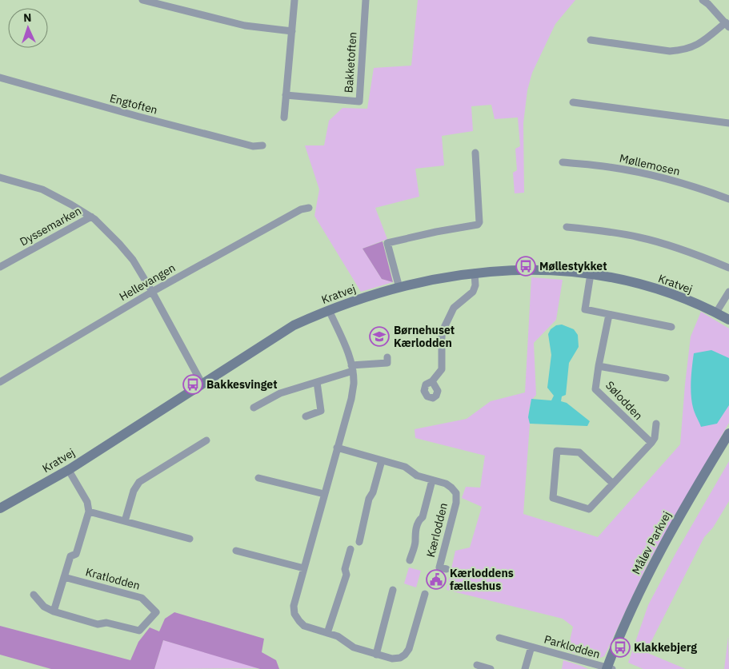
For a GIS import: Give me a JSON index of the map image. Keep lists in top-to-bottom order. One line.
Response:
{"streets":{"street":["Bakketoften","Engtoften","Møllemosen","Dyssemarken","Hellevangen","Kratvej","Sølodden","Kærlodden","Måløv Parkvej","Kratlodden","Parklodden"]},"crossings":[["Måløv Parkvej","Parklodden"]],"places":{"bus stop":["Møllestykket","Bakkesvinget","Klakkebjerg"],"school or university":["Børnehuset Kærlodden"],"public building":["Kærloddens fælleshus"]},"north":"top"}
